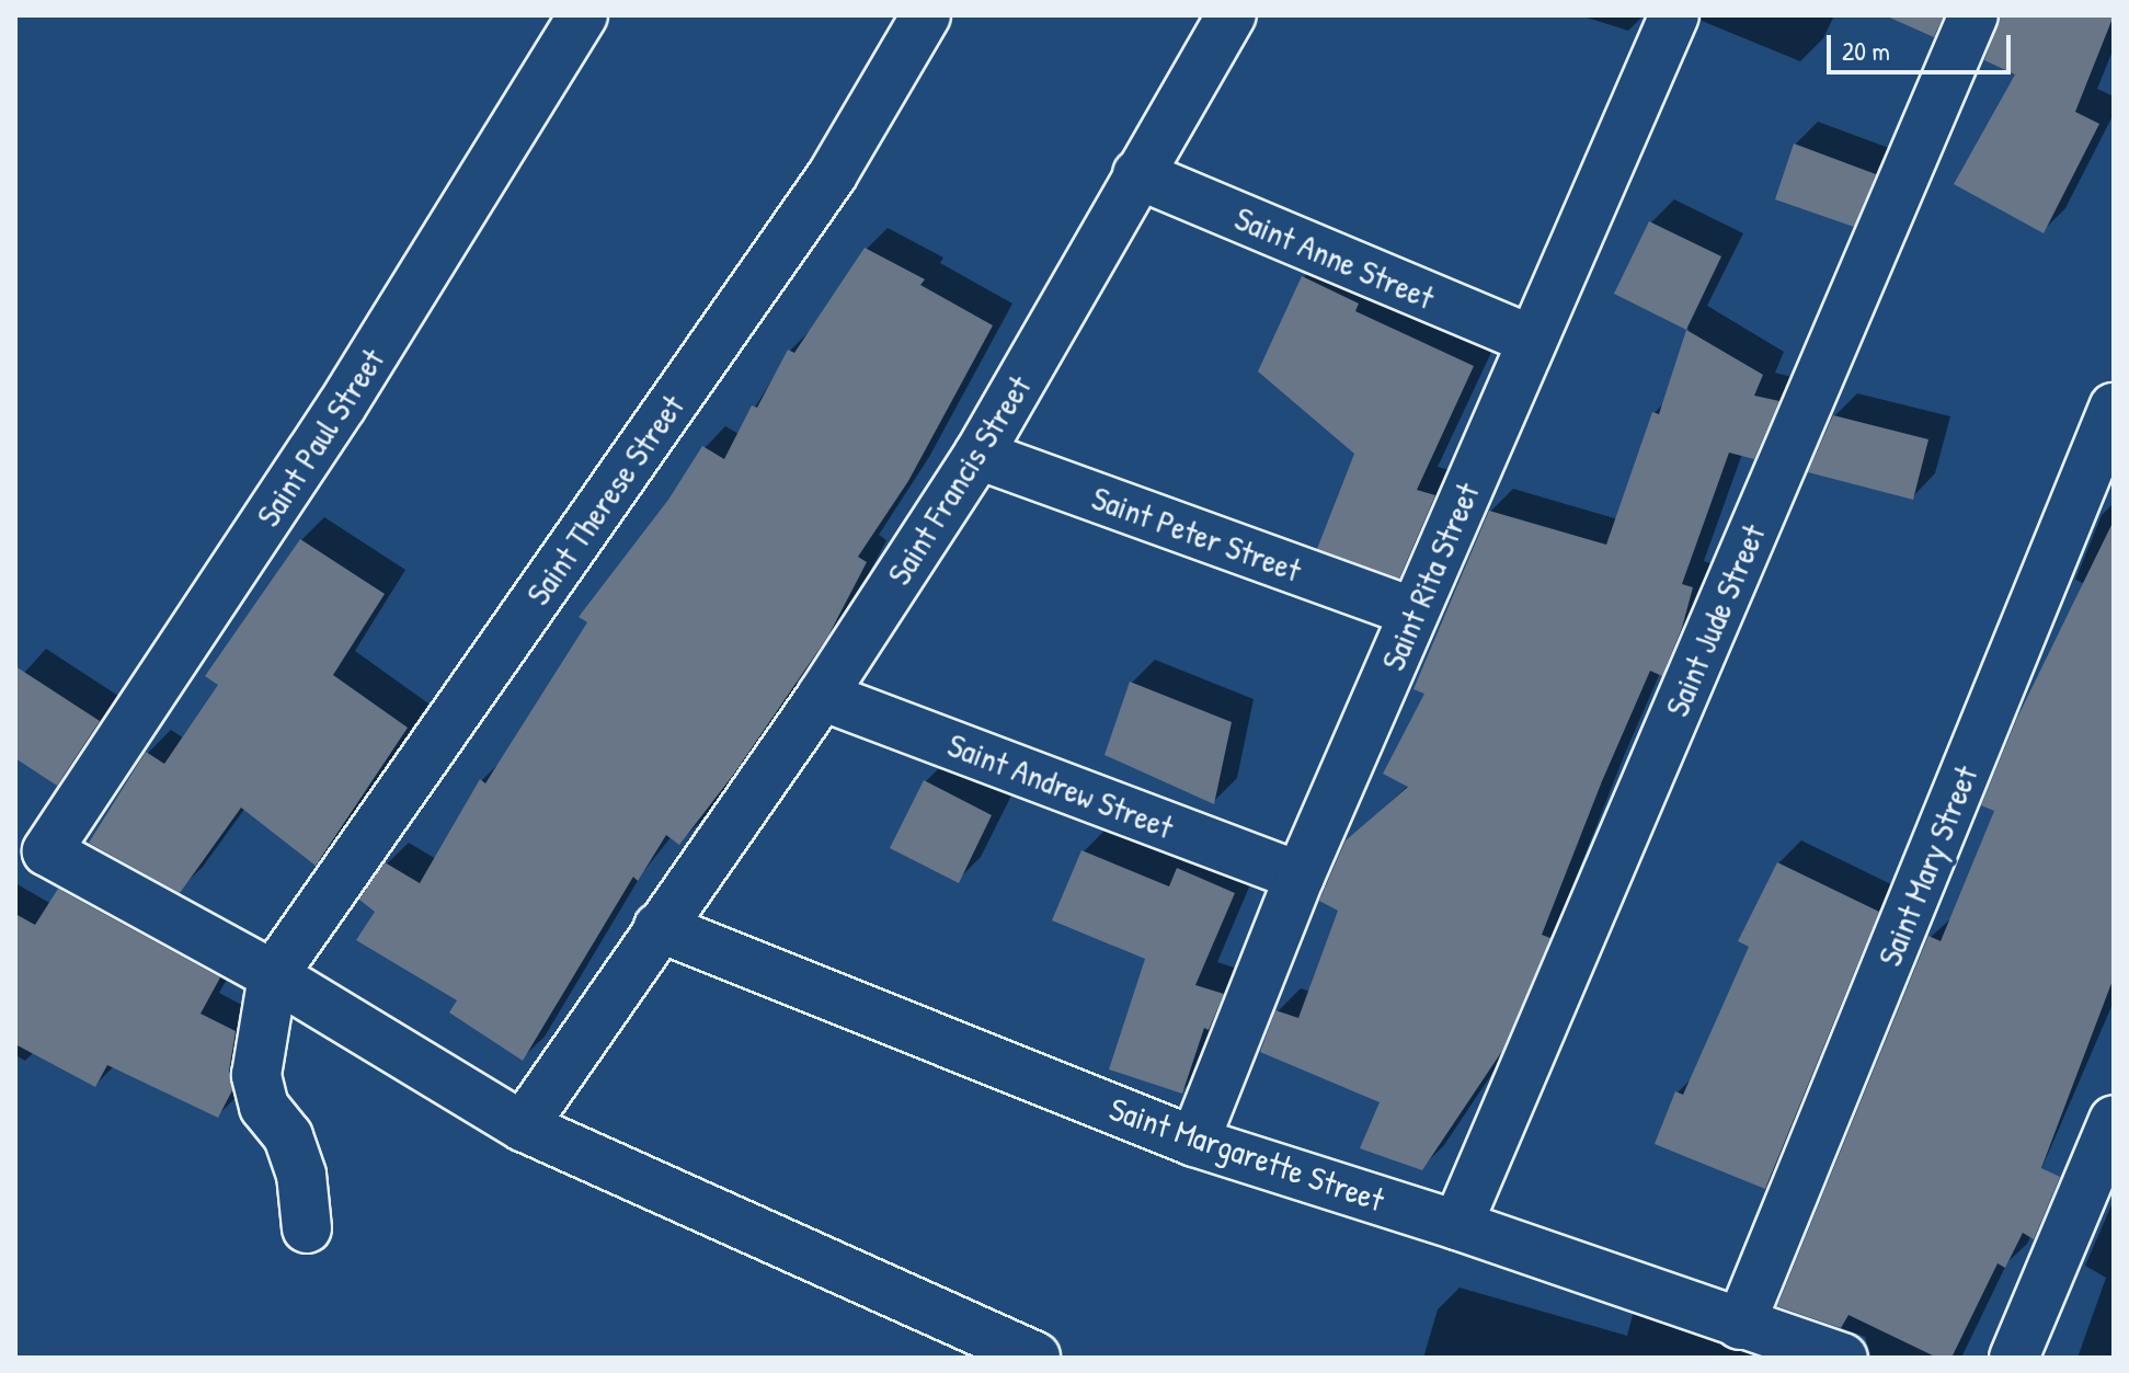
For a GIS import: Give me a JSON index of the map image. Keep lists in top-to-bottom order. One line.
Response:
{"streets":{"street":["Saint Anne Street","Saint Paul Street","Saint Francis Street","Saint Therese Street","Saint Peter Street","Saint Rita Street","Saint Jude Street","Saint Andrew Street","Saint Mary Street","Saint Margarette Street"]},"crossings":[["Saint Anne Street","Saint Francis Street"],["Saint Anne Street","Saint Rita Street"],["Saint Paul Street","Saint Therese Street"],["Saint Francis Street","Saint Peter Street"],["Saint Francis Street","Saint Andrew Street"],["Saint Francis Street","Saint Margarette Street"],["Saint Peter Street","Saint Rita Street"],["Saint Rita Street","Saint Andrew Street"],["Saint Rita Street","Saint Margarette Street"],["Saint Jude Street","Saint Margarette Street"],["Saint Mary Street","Saint Margarette Street"]],"scale_bar":"20 m"}
